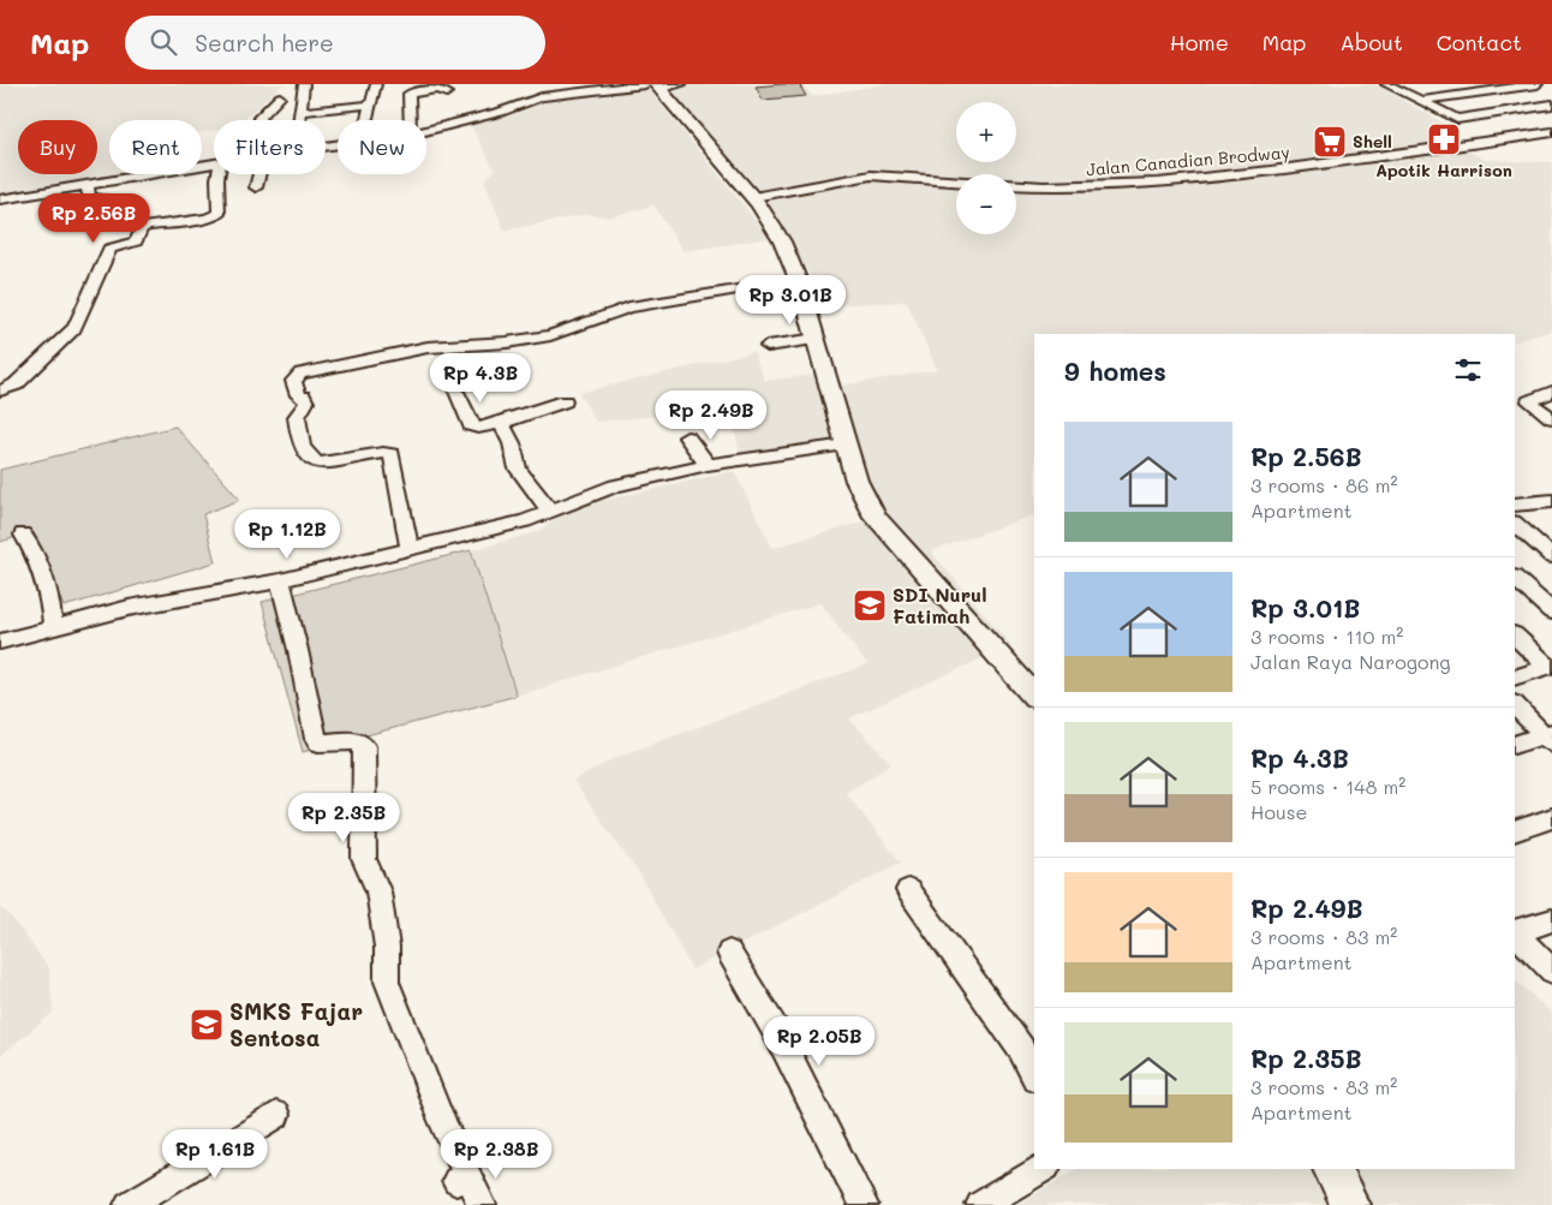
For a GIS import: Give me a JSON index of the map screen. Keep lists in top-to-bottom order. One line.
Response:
{"streets":{"street":["Jalan Canadian Brodway"]},"places":{"pharmacy":["Apotik Harrison"],"supermarket":["Shell"],"school or university":["SDI Nurul Fatimah","SMKS Fajar Sentosa"]},"page":{"header":"Map","search":"Search here","nav":["Home","Map","About","Contact"],"map_buttons":["+","−"],"chip":["Buy","Rent","Filters","New"],"price":["Rp 2.56B","Rp 3.01B","Rp 4.3B","Rp 2.49B","Rp 1.12B","Rp 2.35B","Rp 2.05B","Rp 1.61B","Rp 2.38B"],"heading":"9 homes","list":[{"name":"Rp 2.56B","note":"3 rooms · 86 m² · Apartment"},{"name":"Rp 3.01B","note":"3 rooms · 110 m² · Jalan Raya Narogong"},{"name":"Rp 4.3B","note":"5 rooms · 148 m² · House"},{"name":"Rp 2.49B","note":"3 rooms · 83 m² · Apartment"},{"name":"Rp 2.35B","note":"3 rooms · 83 m² · Apartment"}]}}
